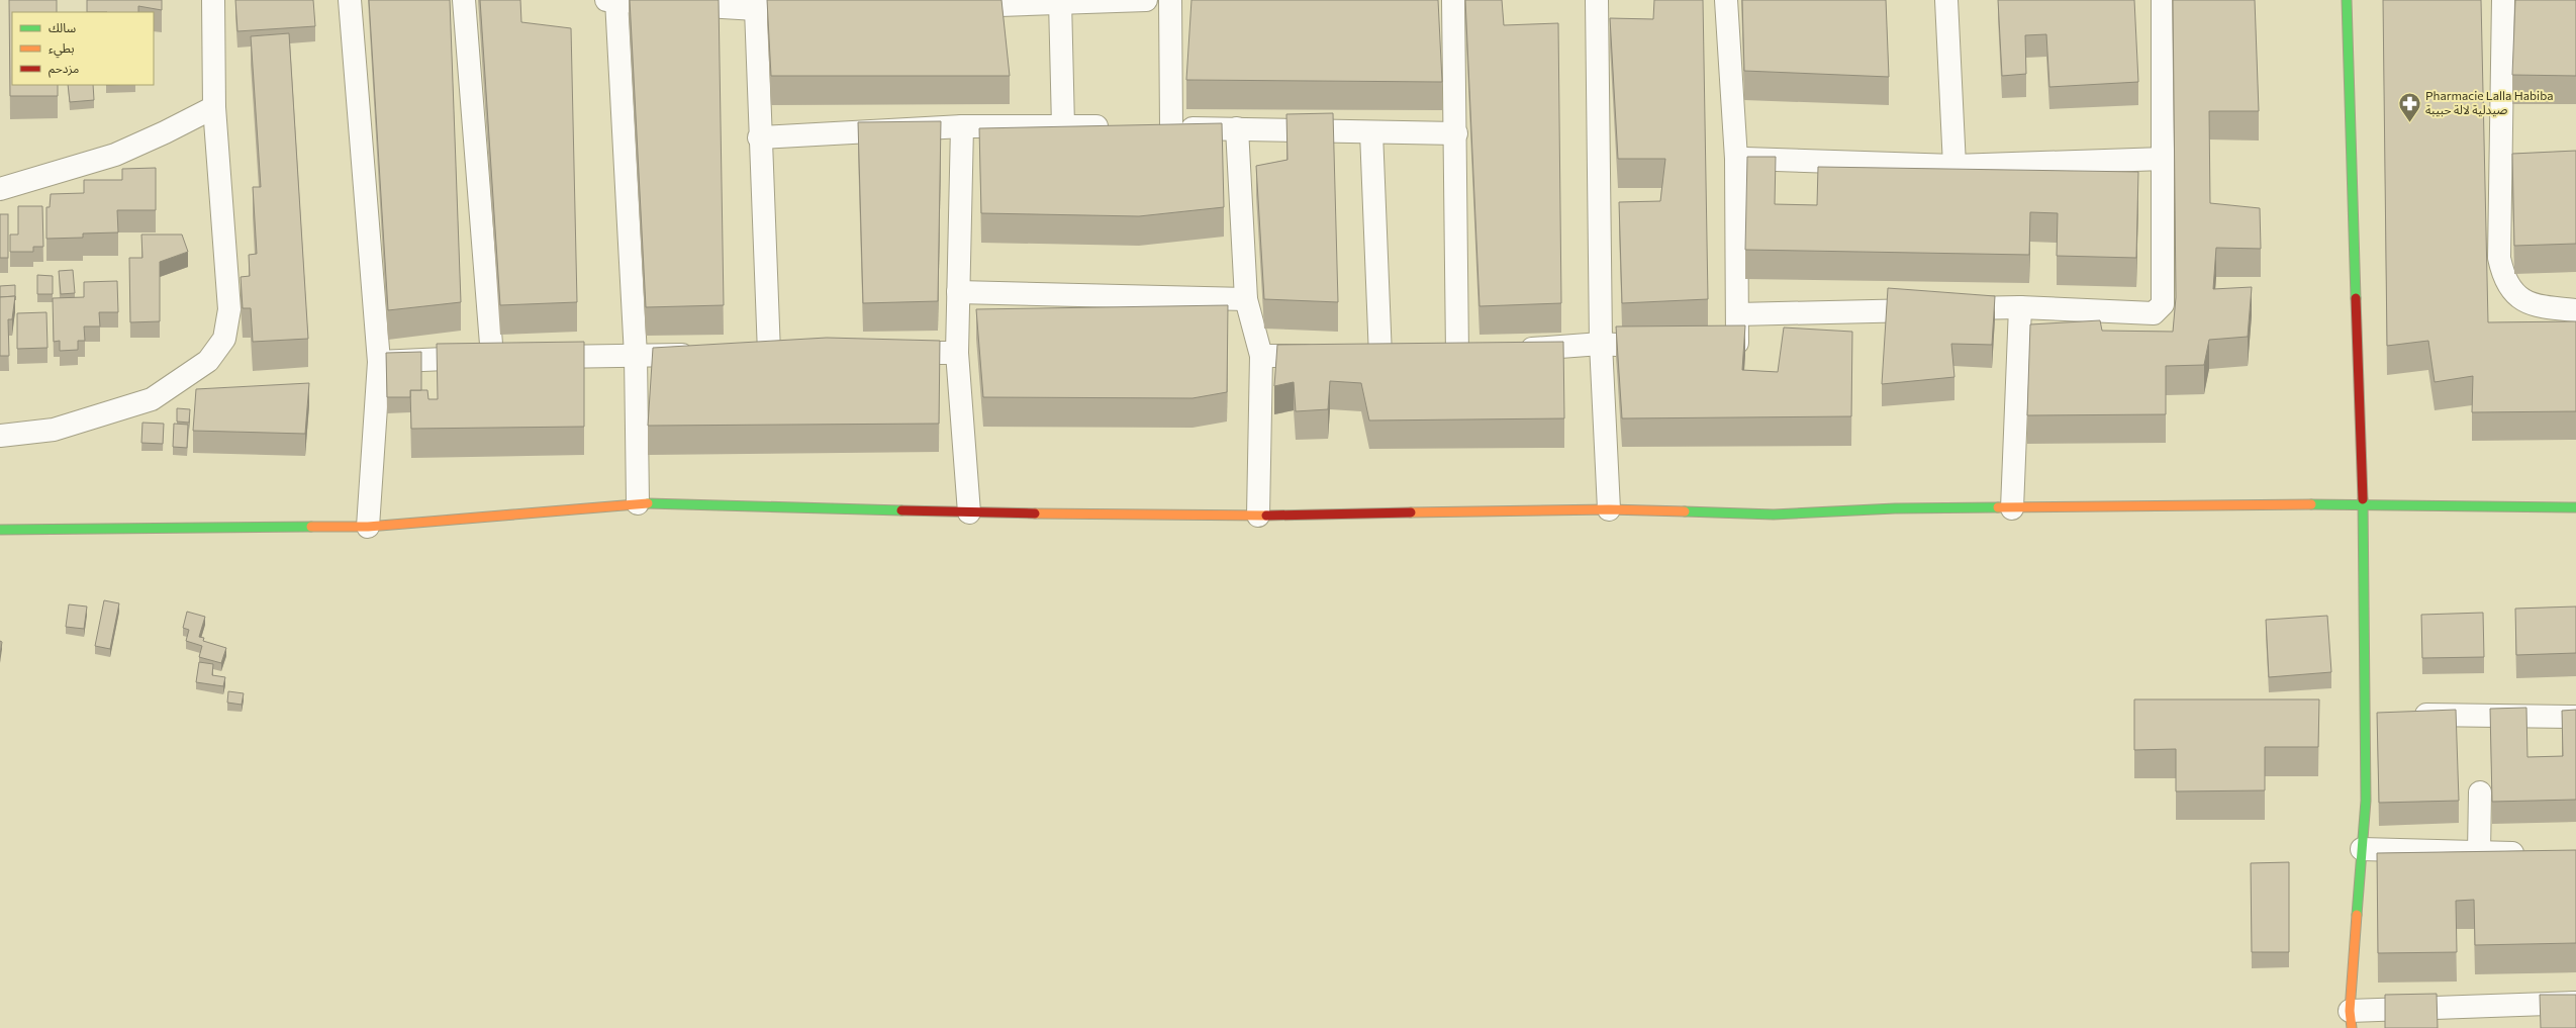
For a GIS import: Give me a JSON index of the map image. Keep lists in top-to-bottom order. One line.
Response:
{"places":{"pharmacy":["Pharmacie Lalla Habiba صيدلية لالة حبيبة"]},"legend":["سالك","بطيء","مزدحم"]}
